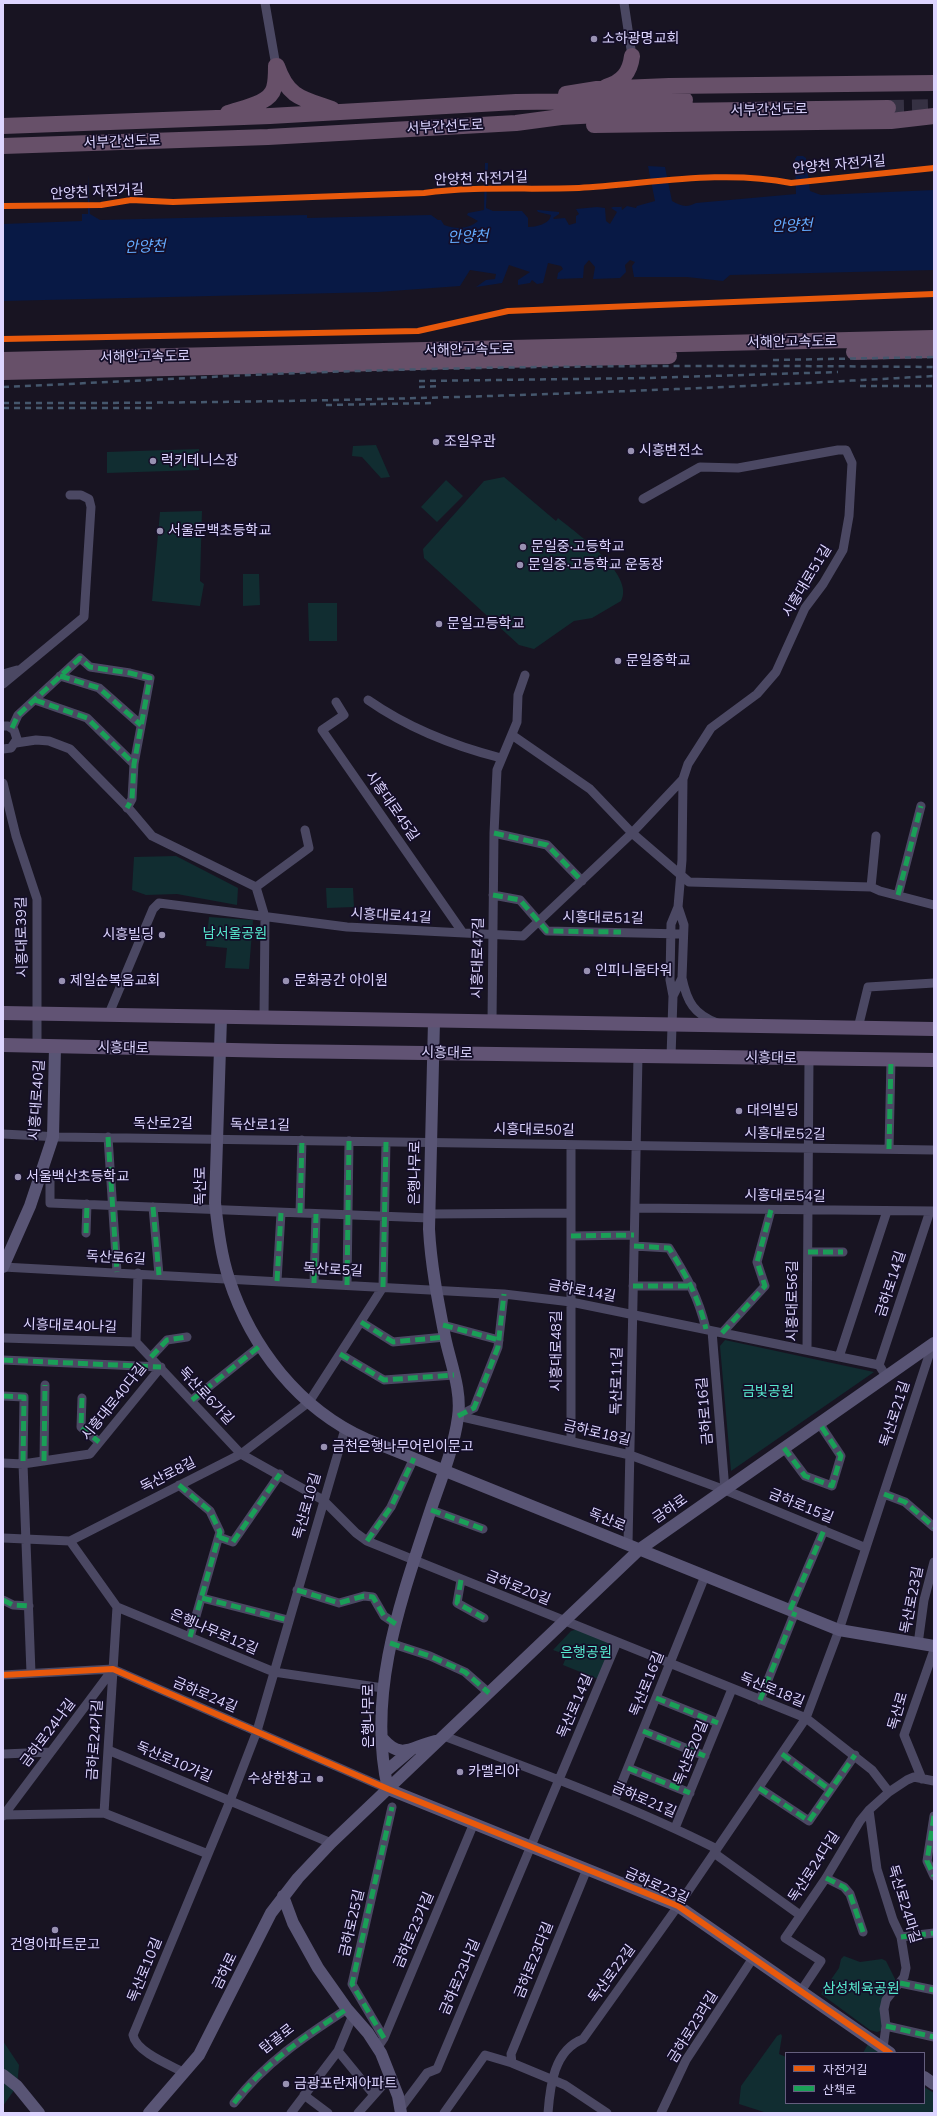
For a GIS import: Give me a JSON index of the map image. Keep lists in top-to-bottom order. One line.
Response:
{"streets":{"highway":["서부간선도로","서해안고속도로"],"main road":["시흥대로","시흥대로40길","은행나무로","독산로","금하로","금하로23길"],"street":["시흥대로51길","시흥대로45길","시흥대로41길","시흥대로39길","시흥대로47길","독산로2길","독산로1길","시흥대로50길","시흥대로52길","시흥대로54길","독산로6길","독산로5길","금하로14길","시흥대로56길","시흥대로40나길","시흥대로48길","독산로11길","독산로6가길","시흥대로40다길","금하로16길","독산로21길","금하로18길","독산로8길","독산로10길","금하로15길","금하로20길","독산로23길","은행나무로12길","독산로16길","독산로18길","금하로24길","독산로14길","금하로24나길","금하로24가길","독산로20길","독산로10가길","금하로21길","독산로24다길","독산로24마길","금하로25길","금하로23가길","금하로23다길","독산로22길","금하로23나길","금하로23라길","탑골로"],"cycle path":["안양천 자전거길"]},"crossings":[["시흥대로51길","시흥대로41길"],["시흥대로51길","시흥대로"],["시흥대로45길","시흥대로41길"],["시흥대로41길","시흥대로47길"],["시흥대로39길","시흥대로"],["시흥대로","시흥대로40길"],["시흥대로","은행나무로"],["시흥대로","독산로"],["시흥대로","시흥대로56길"],["시흥대로40길","독산로2길"],["시흥대로40길","독산로6길"],["독산로2길","독산로1길"],["독산로2길","독산로"],["독산로1길","시흥대로50길"],["독산로1길","은행나무로"],["독산로1길","독산로"],["시흥대로50길","시흥대로52길"],["시흥대로50길","은행나무로"],["시흥대로50길","시흥대로48길"],["시흥대로52길","시흥대로56길"],["은행나무로","독산로"],["은행나무로","독산로5길"],["은행나무로","금하로14길"],["은행나무로","금하로18길"],["은행나무로","금하로"],["은행나무로","금하로20길"],["은행나무로","은행나무로12길"],["은행나무로","금하로24길"],["은행나무로","금하로23길"],["독산로","독산로6길"],["독산로","독산로5길"],["독산로","독산로11길"],["독산로","독산로21길"],["독산로","독산로8길"],["독산로","독산로10길"],["독산로","금하로"],["독산로","독산로23길"],["독산로","독산로16길"],["독산로","독산로24다길"],["독산로","독산로22길"],["시흥대로54길","금하로14길"],["시흥대로54길","시흥대로56길"],["독산로6길","독산로5길"],["독산로5길","금하로14길"],["독산로5길","독산로8길"],["금하로14길","시흥대로56길"],["금하로14길","시흥대로48길"],["금하로14길","독산로11길"],["금하로14길","금하로16길"],["시흥대로40나길","독산로6가길"],["시흥대로48길","금하로18길"],["독산로11길","금하로18길"],["독산로6가길","시흥대로40다길"],["독산로6가길","독산로8길"],["독산로6가길","독산로10길"],["독산로6가길","금하로20길"],["금하로16길","금하로18길"],["금하로16길","금하로15길"],["금하로16길","금하로"],["독산로21길","금하로15길"],["독산로21길","금하로"],["독산로21길","독산로22길"],["금하로18길","금하로15길"],["금하로18길","금하로"],["독산로10길","금하로"],["독산로10길","금하로20길"],["독산로10길","은행나무로12길"],["독산로10길","금하로24길"],["독산로10길","독산로10가길"],["금하로15길","금하로"],["금하로","금하로20길"],["금하로","금하로24길"],["금하로","금하로21길"],["금하로","금하로23길"],["독산로16길","독산로18길"],["독산로16길","금하로21길"],["독산로18길","독산로20길"],["독산로18길","독산로24다길"],["독산로18길","독산로22길"],["금하로24길","금하로24나길"],["금하로24길","금하로24가길"],["금하로24길","금하로23길"],["독산로14길","금하로21길"],["금하로24나길","금하로24가길"],["금하로24가길","독산로10가길"],["독산로20길","금하로21길"],["금하로21길","독산로22길"],["독산로24다길","금하로23길"],["독산로24다길","독산로24마길"],["금하로23길","독산로24마길"],["금하로23길","금하로23가길"],["금하로23길","금하로23다길"],["금하로23길","독산로22길"],["금하로23길","금하로23나길"],["금하로23길","금하로23라길"],["금하로25길","금하로23가길"]],"water":["안양천"],"parks":["남서울공원","금빛공원","은행공원","삼성체육공원"],"places":["소하광명교회","조일우관","시흥변전소","럭키테니스장","서울문백초등학교","문일중·고등학교","문일중·고등학교 운동장","문일고등학교","문일중학교","시흥빌딩","인피니움타워","제일순복음교회","문화공간 아이원","대의빌딩","서울백산초등학교","금천은행나무어린이문고","카멜리아","수상한창고","건영아파트문고","금광포란재아파트"],"legend":["자전거길","산책로"]}
